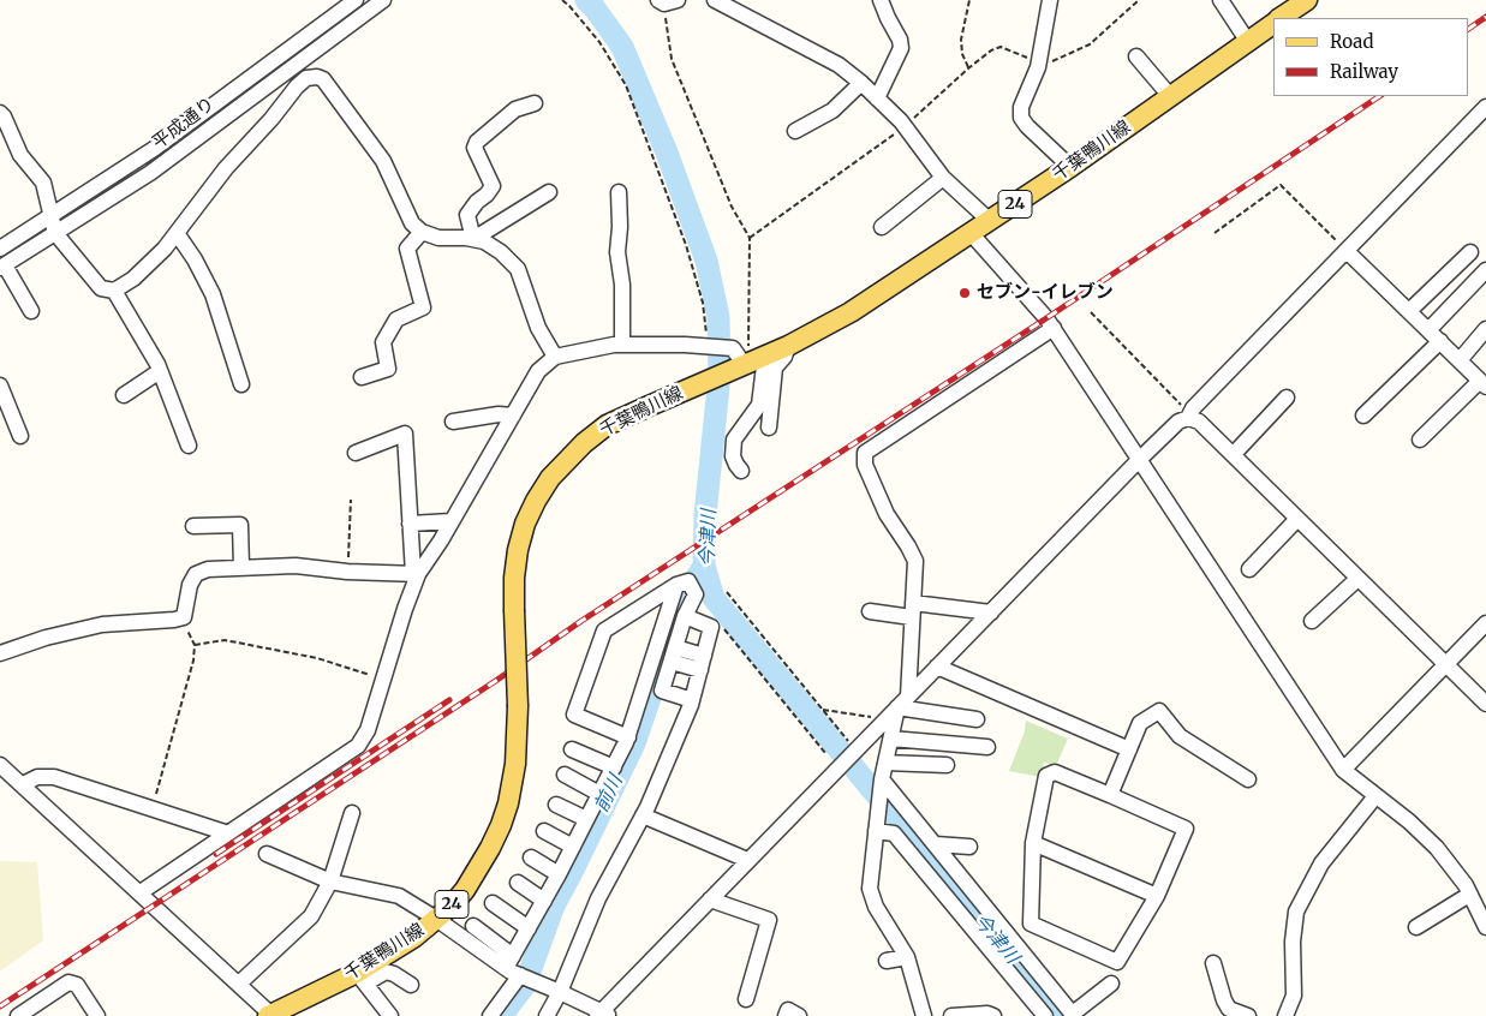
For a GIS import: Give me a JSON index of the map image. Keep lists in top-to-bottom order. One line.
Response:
{"streets":{"main road":["千葉鴨川線","24"],"street":["平成通り"]},"water":["今津川","前川"],"places":["セブン-イレブン"],"legend":["Road","Railway"]}
